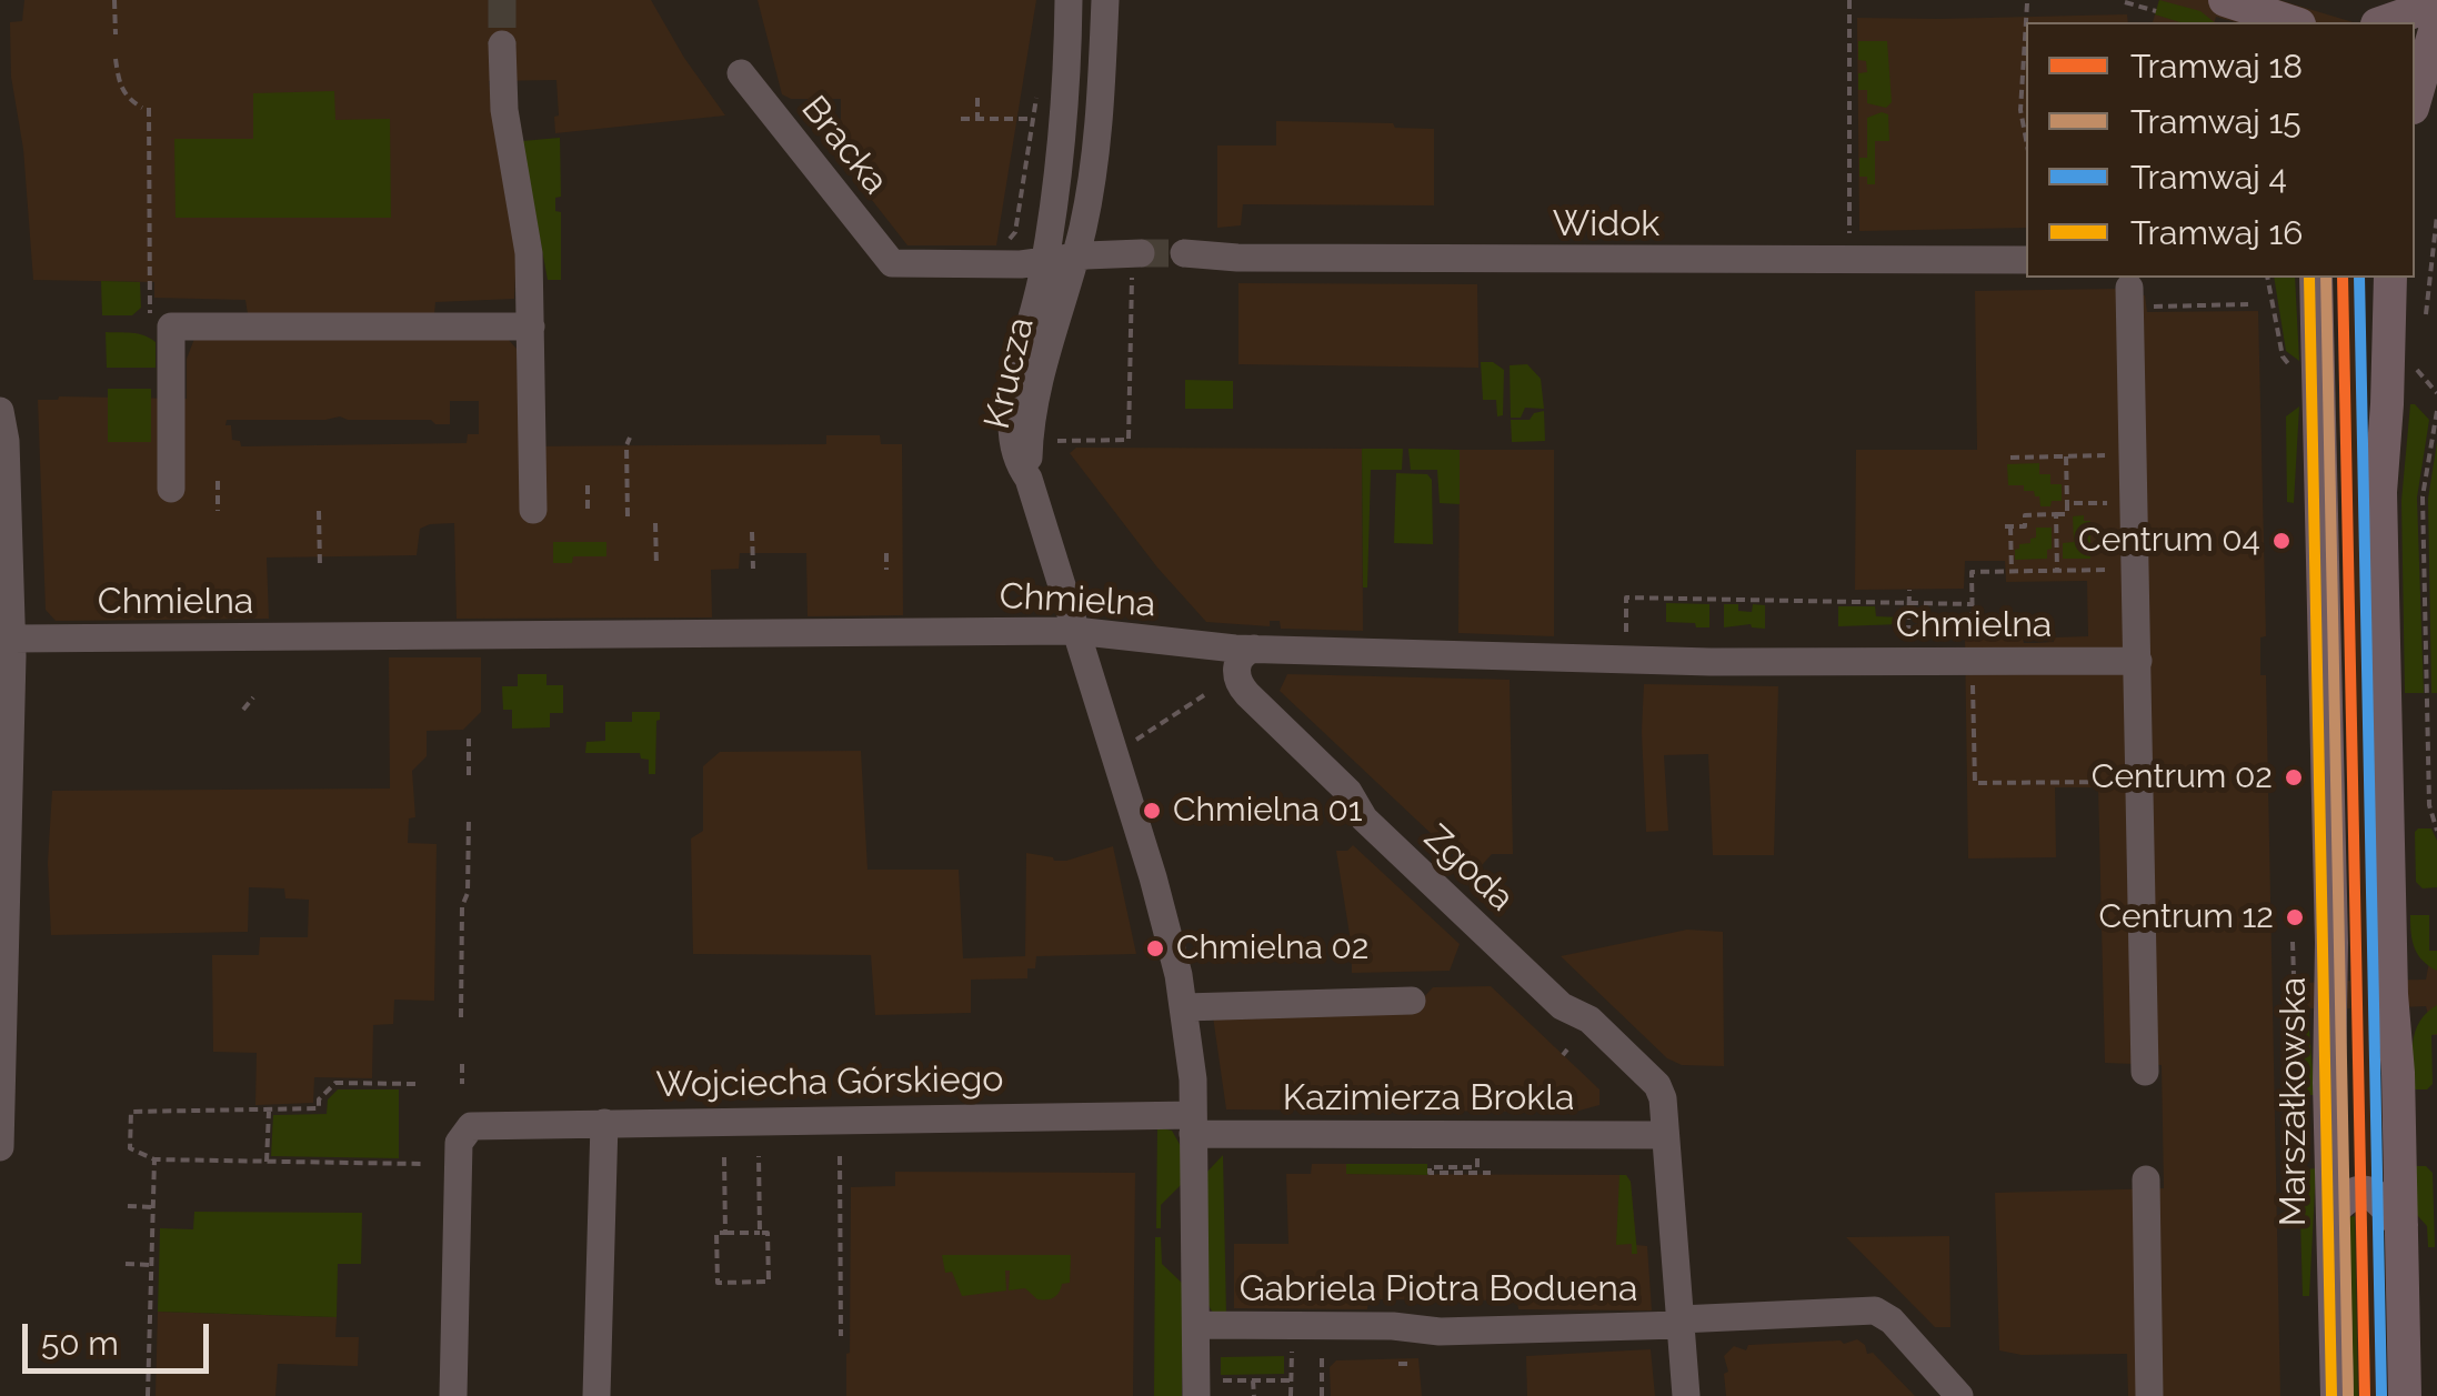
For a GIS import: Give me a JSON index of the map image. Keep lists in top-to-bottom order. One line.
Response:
{"streets":{"main road":["Marszałkowska"],"street":["Bracka","Widok","Krucza","Chmielna","Zgoda","Wojciecha Górskiego","Kazimierza Brokla","Gabriela Piotra Boduena"]},"crossings":[["Bracka","Krucza"],["Chmielna","Zgoda"],["Zgoda","Kazimierza Brokla"],["Wojciecha Górskiego","Kazimierza Brokla"]],"places":["Centrum 04","Centrum 02","Chmielna 01","Centrum 12","Chmielna 02"],"lines":["tram line 18","tram line 15","tram line 4","tram line 16"],"legend":["Tramwaj 18","Tramwaj 15","Tramwaj 4","Tramwaj 16"],"scale_bar":"50 m"}
